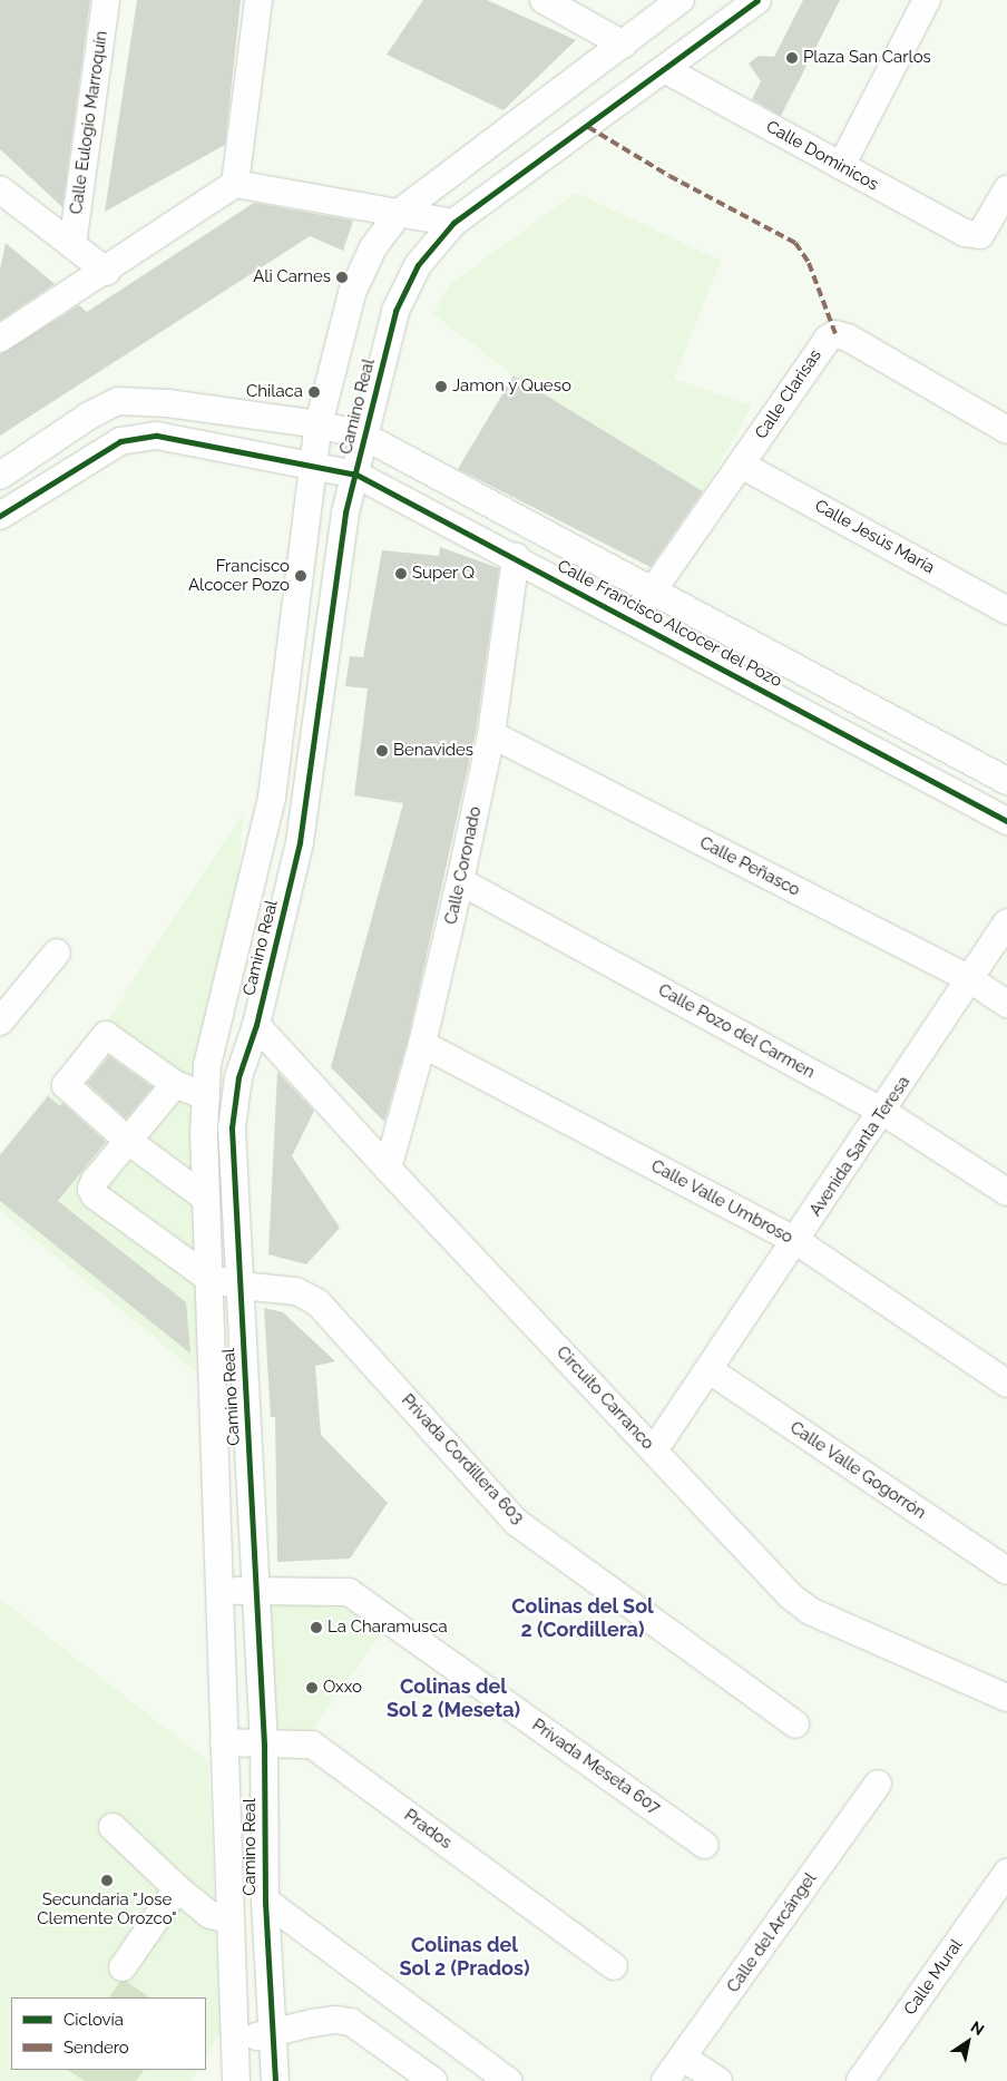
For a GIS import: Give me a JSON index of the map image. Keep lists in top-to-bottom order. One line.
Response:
{"streets":{"street":["Calle Eulogio Marroquín","Calle Dominicos","Calle Clarisas","Camino Real","Calle Jesús María","Calle Francisco Alcocer del Pozo","Calle Coronado","Calle Peñasco","Calle Pozo del Carmen","Avenida Santa Teresa","Calle Valle Umbroso","Circuito Carranco","Privada Cordillera 603","Calle Valle Gogorrón","Privada Meseta 607","Prados","Calle del Arcángel","Calle Mural"]},"crossings":[["Calle Dominicos","Camino Real"],["Calle Clarisas","Calle Jesús María"],["Calle Clarisas","Calle Francisco Alcocer del Pozo"],["Camino Real","Calle Francisco Alcocer del Pozo"],["Camino Real","Circuito Carranco"],["Camino Real","Privada Cordillera 603"],["Camino Real","Privada Meseta 607"],["Camino Real","Prados"],["Calle Francisco Alcocer del Pozo","Calle Coronado"],["Calle Coronado","Calle Peñasco"],["Calle Coronado","Calle Pozo del Carmen"],["Calle Coronado","Calle Valle Umbroso"],["Calle Coronado","Circuito Carranco"],["Calle Peñasco","Avenida Santa Teresa"],["Calle Pozo del Carmen","Avenida Santa Teresa"],["Avenida Santa Teresa","Calle Valle Umbroso"],["Avenida Santa Teresa","Circuito Carranco"],["Avenida Santa Teresa","Calle Valle Gogorrón"]],"districts":["Colinas del Sol 2 (Cordillera)","Colinas del Sol 2 (Meseta)","Colinas del Sol 2 (Prados)"],"places":["Plaza San Carlos","Ali Carnes","Jamon y Queso","Chilaca","Super Q","Francisco Alcocer Pozo","Benavides","La Charamusca","Oxxo","Secundaria \"Jose Clemente Orozco\""],"legend":["Ciclovía","Sendero"],"north":"top right"}
